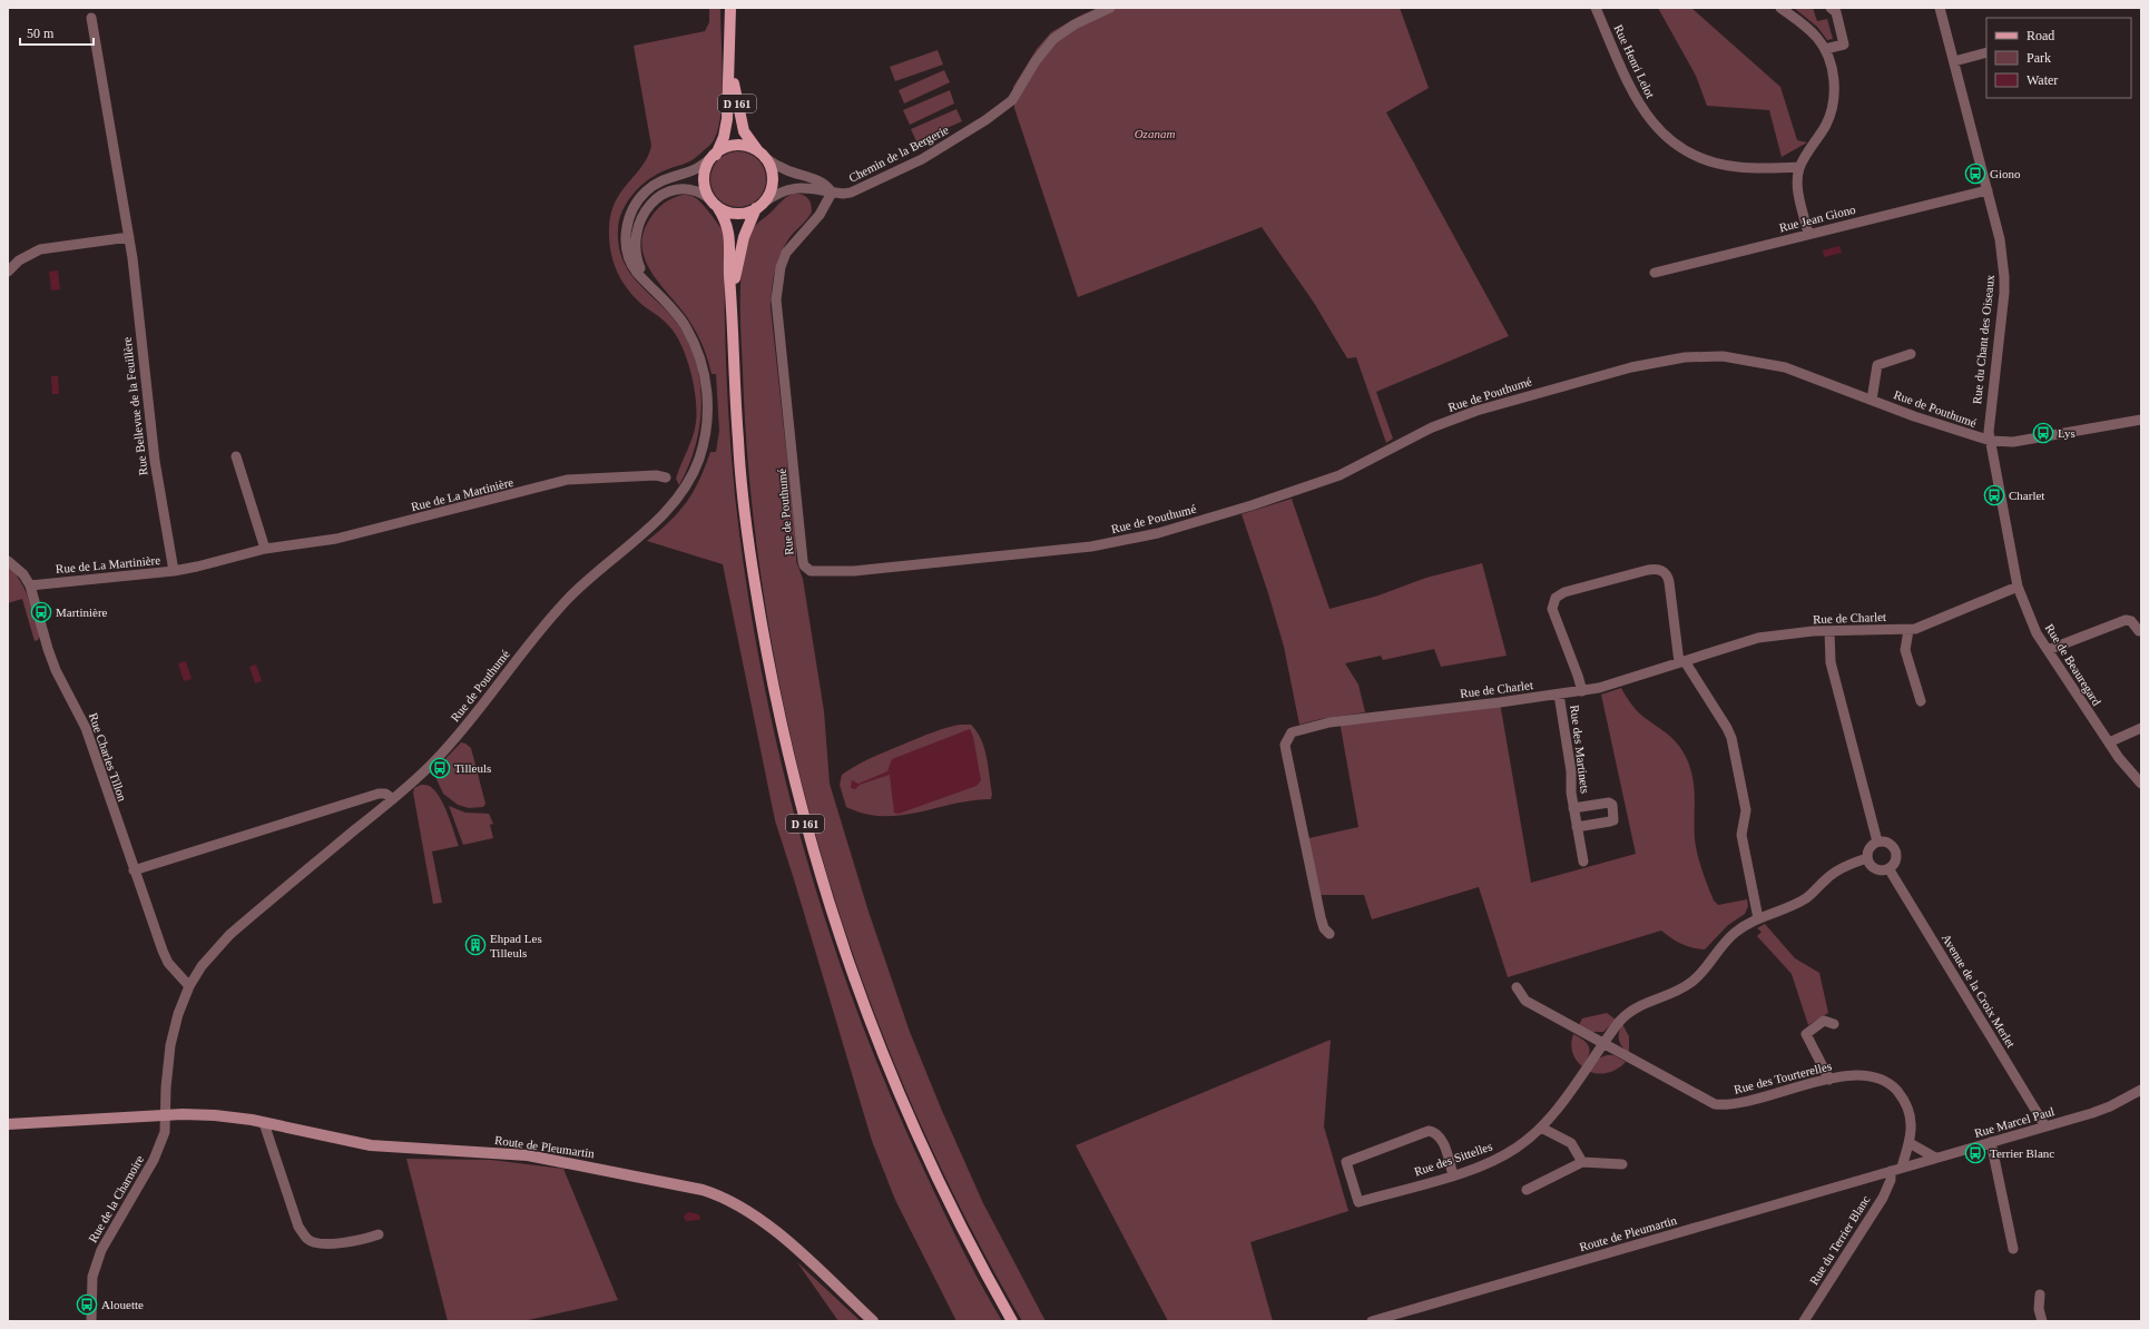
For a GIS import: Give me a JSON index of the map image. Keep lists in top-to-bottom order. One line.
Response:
{"streets":{"main road":["D 161","Route de Pleumartin"],"street":["Rue Henri Lelot","Chemin de la Bergerie","Rue Jean Giono","Rue du Chant des Oiseaux","Rue de Pouthumé","Rue Bellevue de la Feuillère","Rue de La Martinière","Rue de Charlet","Rue de Beauregard","Rue des Martinets","Rue Charles Tillon","Avenue de la Croix Merlet","Rue des Tourterelles","Rue Marcel Paul","Rue des Sittelles","Rue de la Charnoire","Rue du Terrier Blanc"]},"crossings":[["D 161","Chemin de la Bergerie"],["D 161","Rue de Pouthumé"],["Chemin de la Bergerie","Rue de Pouthumé"],["Rue Jean Giono","Rue du Chant des Oiseaux"],["Rue du Chant des Oiseaux","Rue de Pouthumé"],["Rue du Chant des Oiseaux","Rue de Beauregard"],["Rue de Pouthumé","Rue de Beauregard"],["Rue de Pouthumé","Rue Charles Tillon"],["Rue de Pouthumé","Route de Pleumartin"],["Rue de Pouthumé","Rue de la Charnoire"],["Rue Bellevue de la Feuillère","Rue de La Martinière"],["Rue de La Martinière","Rue Charles Tillon"],["Rue de Charlet","Rue de Beauregard"],["Rue de Charlet","Rue des Martinets"],["Avenue de la Croix Merlet","Rue Marcel Paul"],["Avenue de la Croix Merlet","Rue des Sittelles"],["Rue des Tourterelles","Rue Marcel Paul"],["Rue des Tourterelles","Rue des Sittelles"],["Rue Marcel Paul","Route de Pleumartin"],["Rue Marcel Paul","Rue du Terrier Blanc"],["Route de Pleumartin","Rue de la Charnoire"],["Route de Pleumartin","Rue du Terrier Blanc"]],"parks":["Ozanam"],"places":{"bus stop":["Giono","Lys","Charlet","Martinière","Tilleuls","Terrier Blanc","Alouette"],"building":["Ehpad Les Tilleuls"]},"legend":["Road","Park","Water"],"scale_bar":"50 m"}
